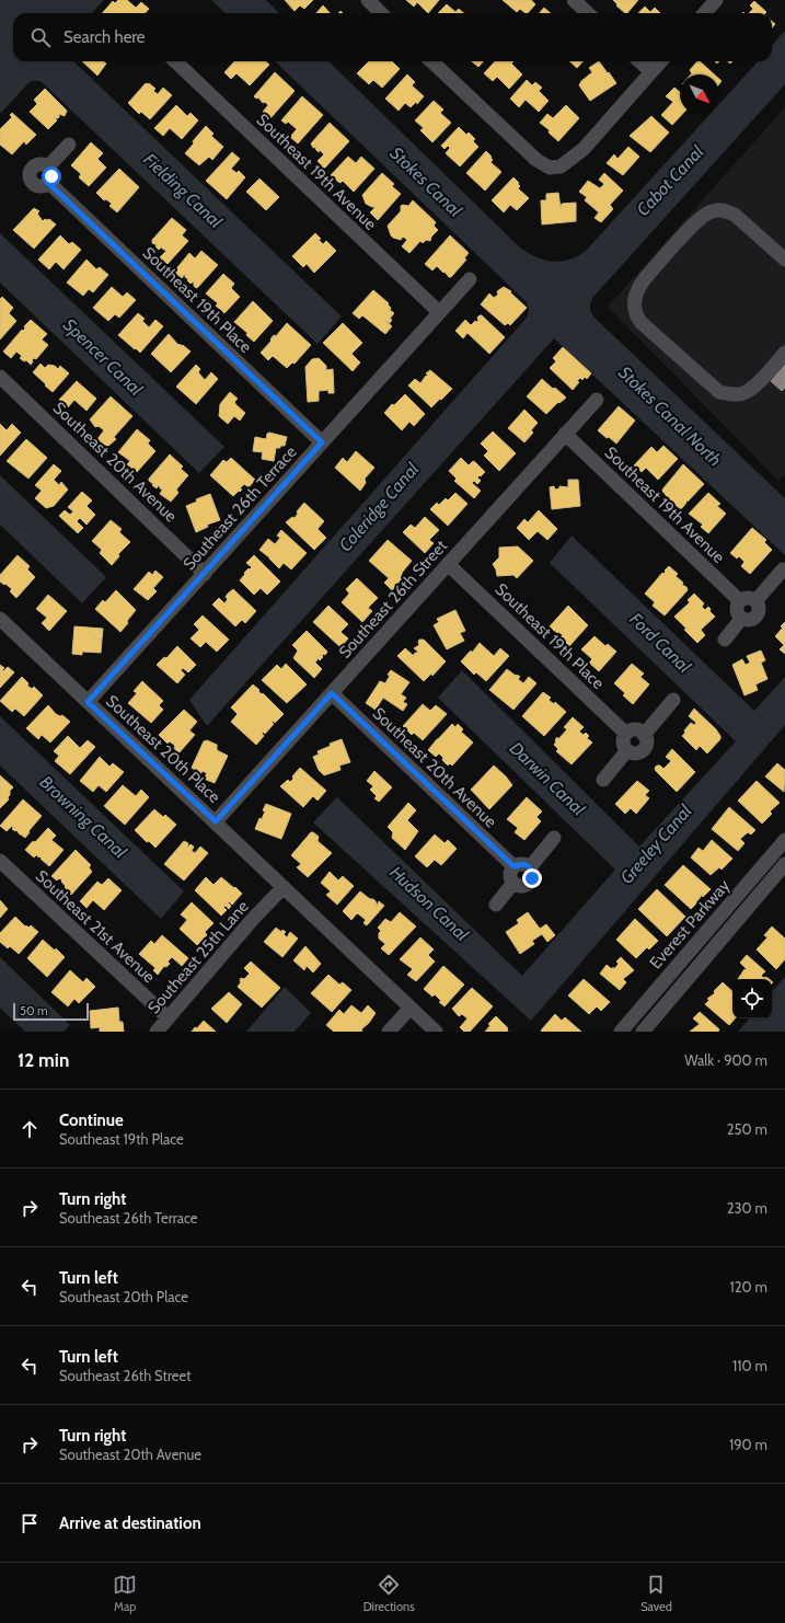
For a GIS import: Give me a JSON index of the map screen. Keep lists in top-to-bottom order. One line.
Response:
{"streets":{"street":["Southeast 19th Avenue","Southeast 19th Place","Southeast 20th Avenue","Southeast 26th Terrace","Southeast 26th Street","Southeast 20th Place","Everest Parkway","Southeast 21st Avenue","Southeast 25th Lane"]},"crossings":[["Southeast 19th Avenue","Southeast 26th Terrace"],["Southeast 19th Avenue","Southeast 26th Street"],["Southeast 19th Place","Southeast 26th Terrace"],["Southeast 19th Place","Southeast 26th Street"],["Southeast 20th Avenue","Southeast 26th Terrace"],["Southeast 20th Avenue","Southeast 26th Street"],["Southeast 26th Terrace","Southeast 20th Place"],["Southeast 26th Street","Southeast 20th Place"],["Southeast 20th Place","Southeast 25th Lane"],["Southeast 21st Avenue","Southeast 25th Lane"]],"water":["Cabot Canal","Stokes Canal","Fielding Canal","Spencer Canal","Stokes Canal North","Coleridge Canal","Ford Canal","Darwin Canal","Browning Canal","Greeley Canal","Hudson Canal"],"scale_bar":"50 m","north":"bottom right","page":{"search":"Search here","scale":"50 m","heading":["12 min","Walk · 900 m"],"list":[["Continue","Southeast 19th Place","250 m"],["Turn right","Southeast 26th Terrace","230 m"],["Turn left","Southeast 20th Place","120 m"],["Turn left","Southeast 26th Street","110 m"],["Turn right","Southeast 20th Avenue","190 m"],"Arrive at destination"],"nav":["Map","Directions","Saved"]}}
